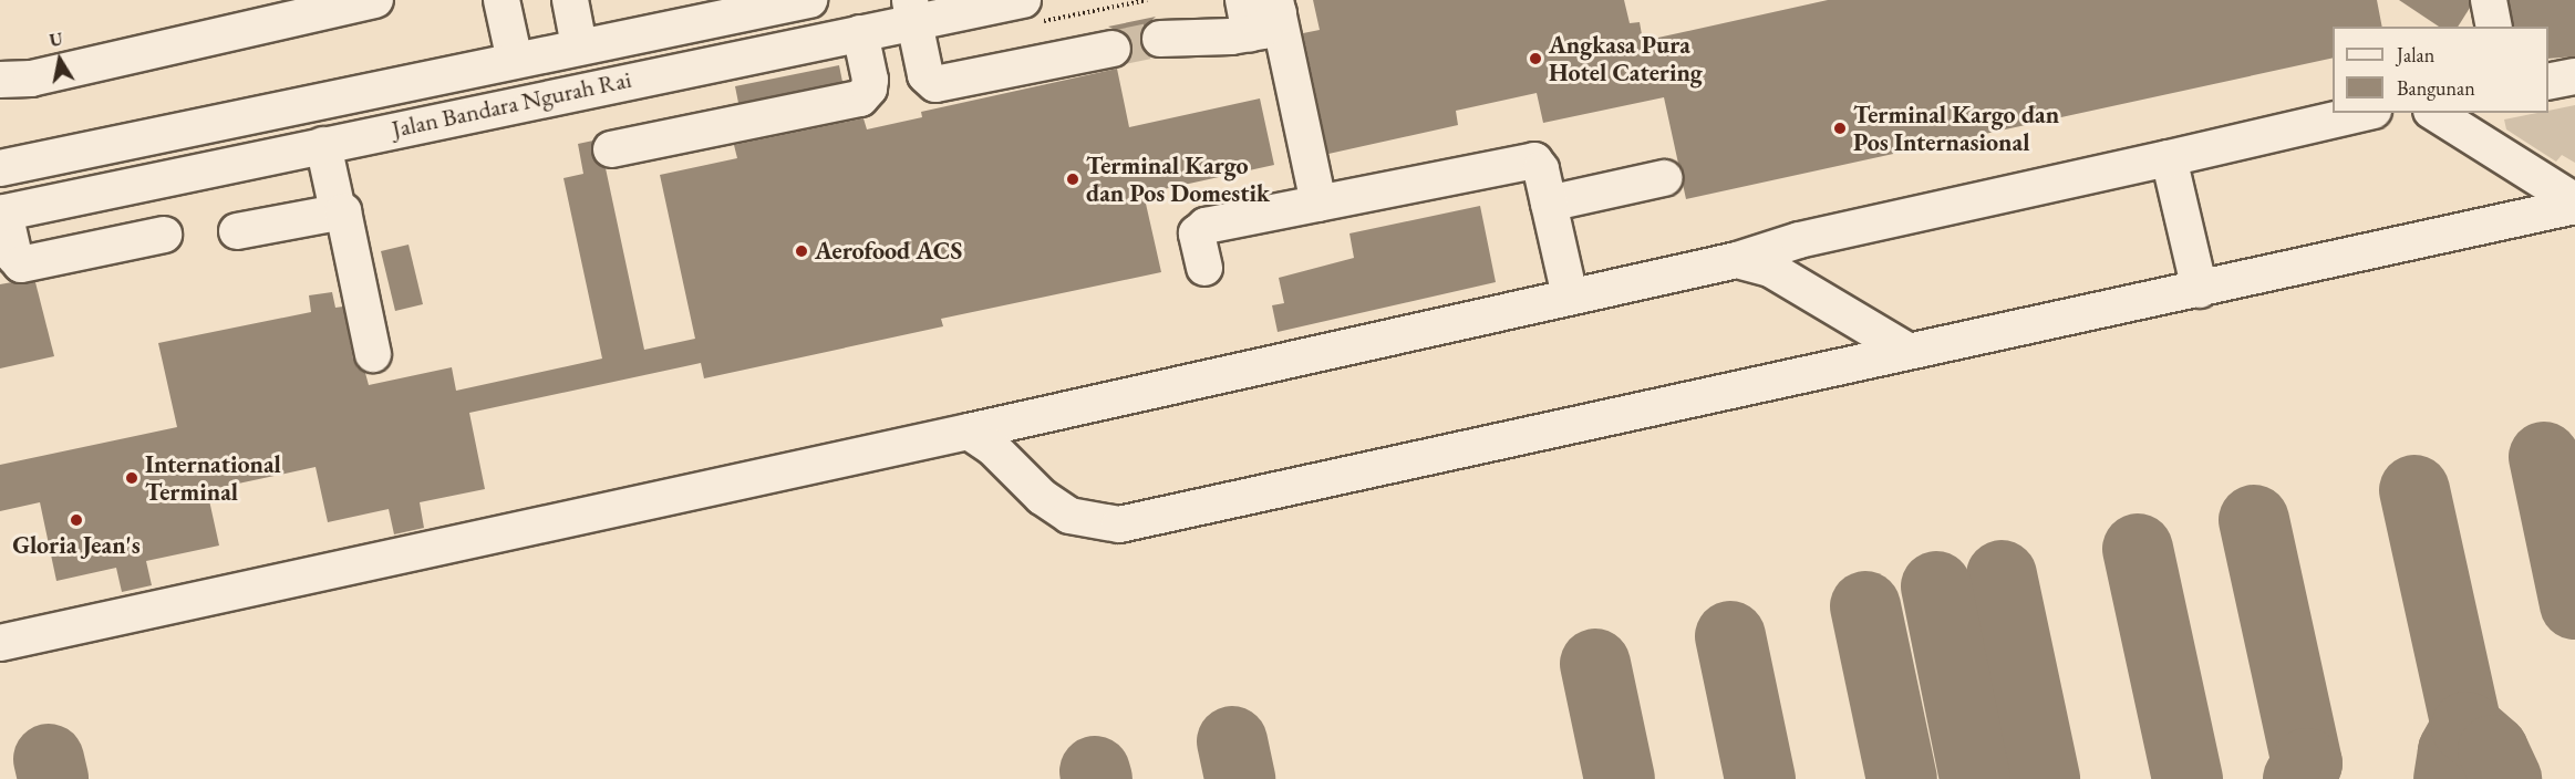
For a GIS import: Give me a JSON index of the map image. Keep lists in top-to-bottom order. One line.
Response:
{"streets":{"street":["Jalan Bandara Ngurah Rai"]},"places":["Angkasa Pura Hotel Catering","Terminal Kargo dan Pos Internasional","Terminal Kargo dan Pos Domestik","Aerofood ACS","International Terminal","Gloria Jean's"],"legend":["Jalan","Bangunan"],"north":"top"}
